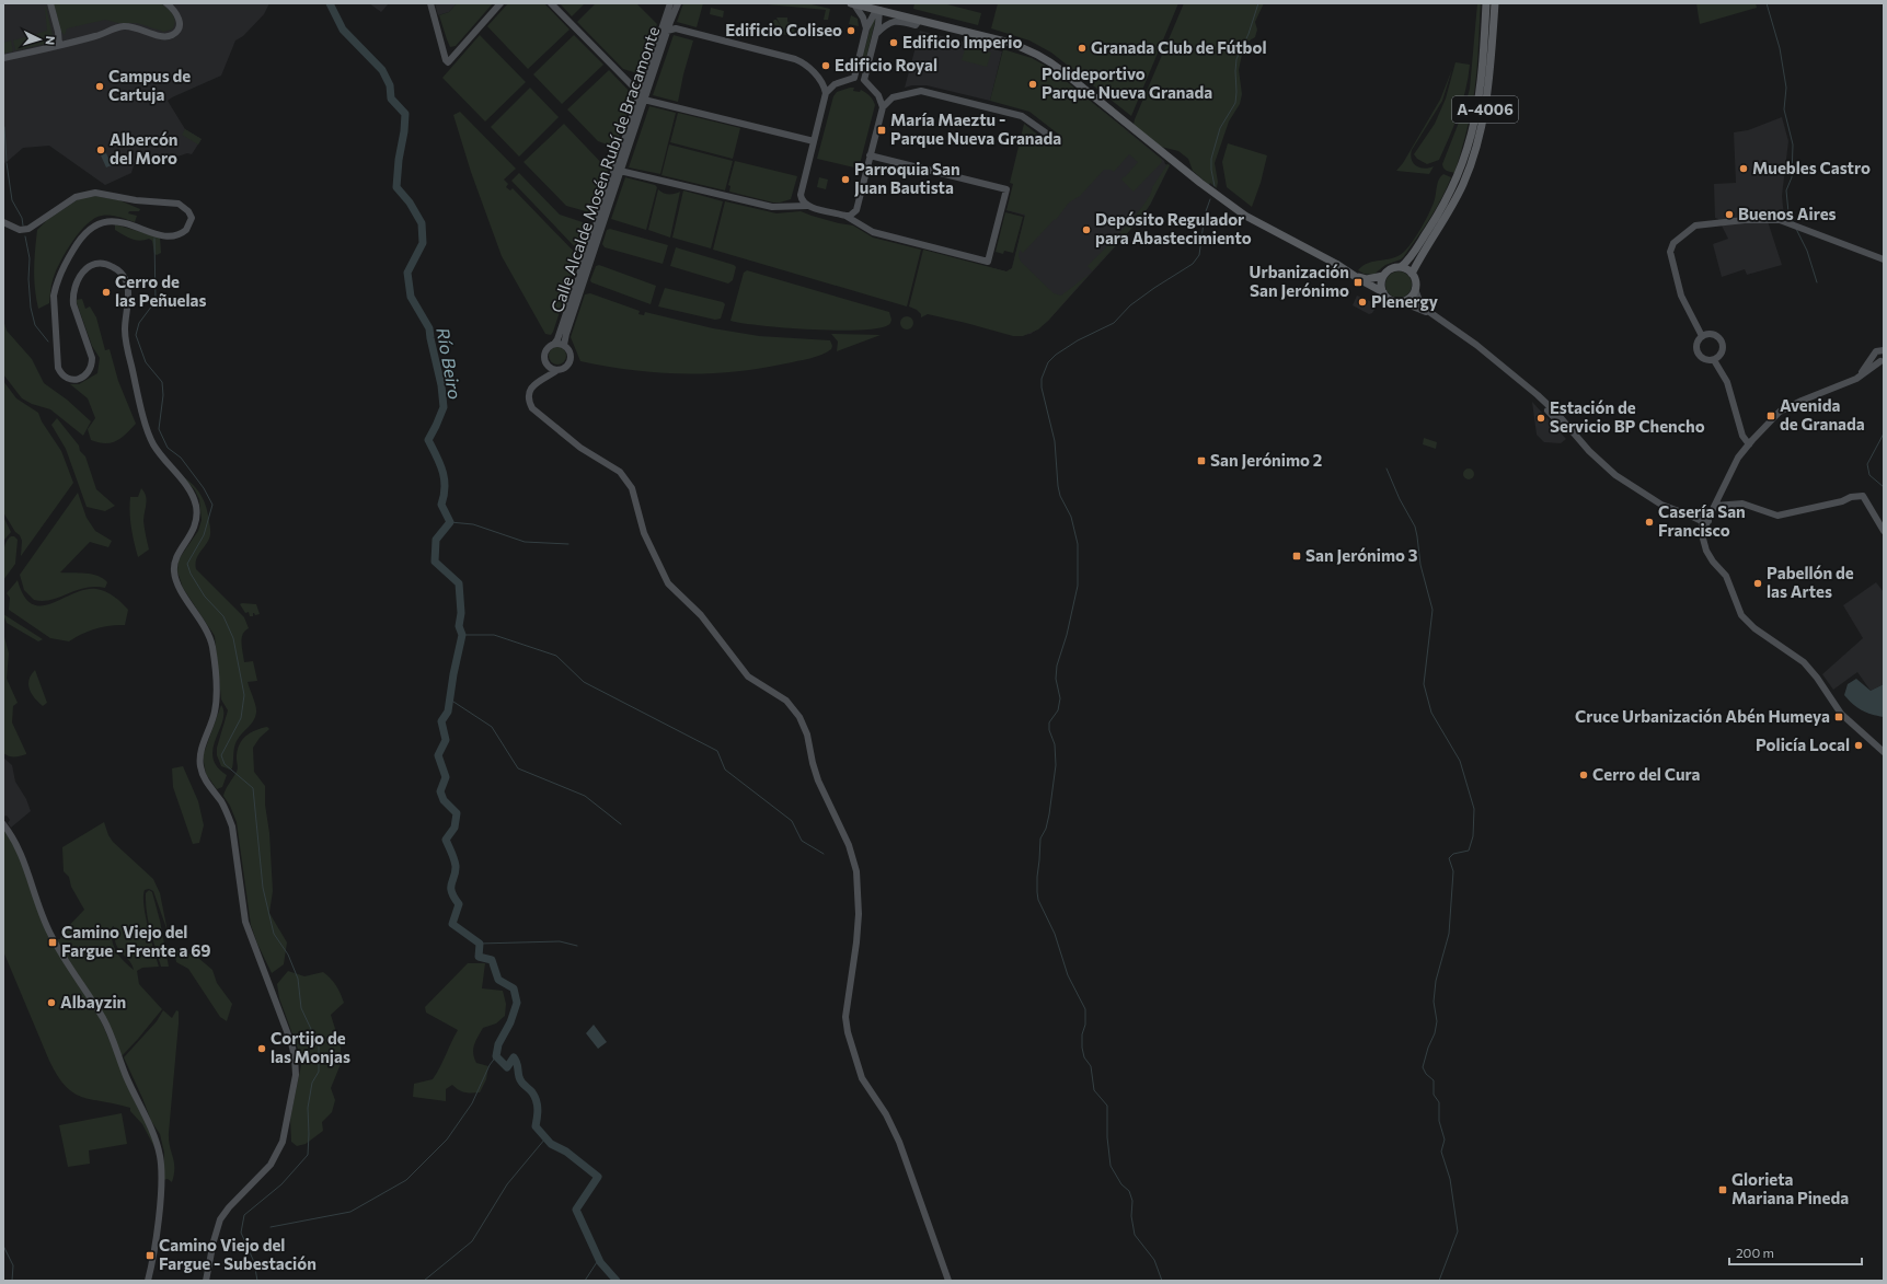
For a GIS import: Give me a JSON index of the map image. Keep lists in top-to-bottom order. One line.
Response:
{"streets":{"main road":["A-4006"],"street":["Calle Alcalde Mosén Rubí de Bracamonte"]},"water":["Río Beiro"],"places":{"other":["Edificio Coliseo","Edificio Imperio","Granada Club de Fútbol","Edificio Royal","Polideportivo Parque Nueva Granada","Campus de Cartuja","Albercón del Moro","Muebles Castro","Parroquia San Juan Bautista","Buenos Aires","Depósito Regulador para Abastecimiento","Cerro de las Peñuelas","Plenergy","Estación de Servicio BP Chencho","Casería San Francisco","Pabellón de las Artes","Policía Local","Cerro del Cura","Albayzin","Cortijo de las Monjas"],"transit":["María Maeztu - Parque Nueva Granada","Urbanización San Jerónimo","Avenida de Granada","San Jerónimo 2","San Jerónimo 3","Cruce Urbanización Abén Humeya","Camino Viejo del Fargue - Frente a 69","Glorieta Mariana Pineda","Camino Viejo del Fargue - Subestación"]},"scale_bar":"200 m","north":"right"}
